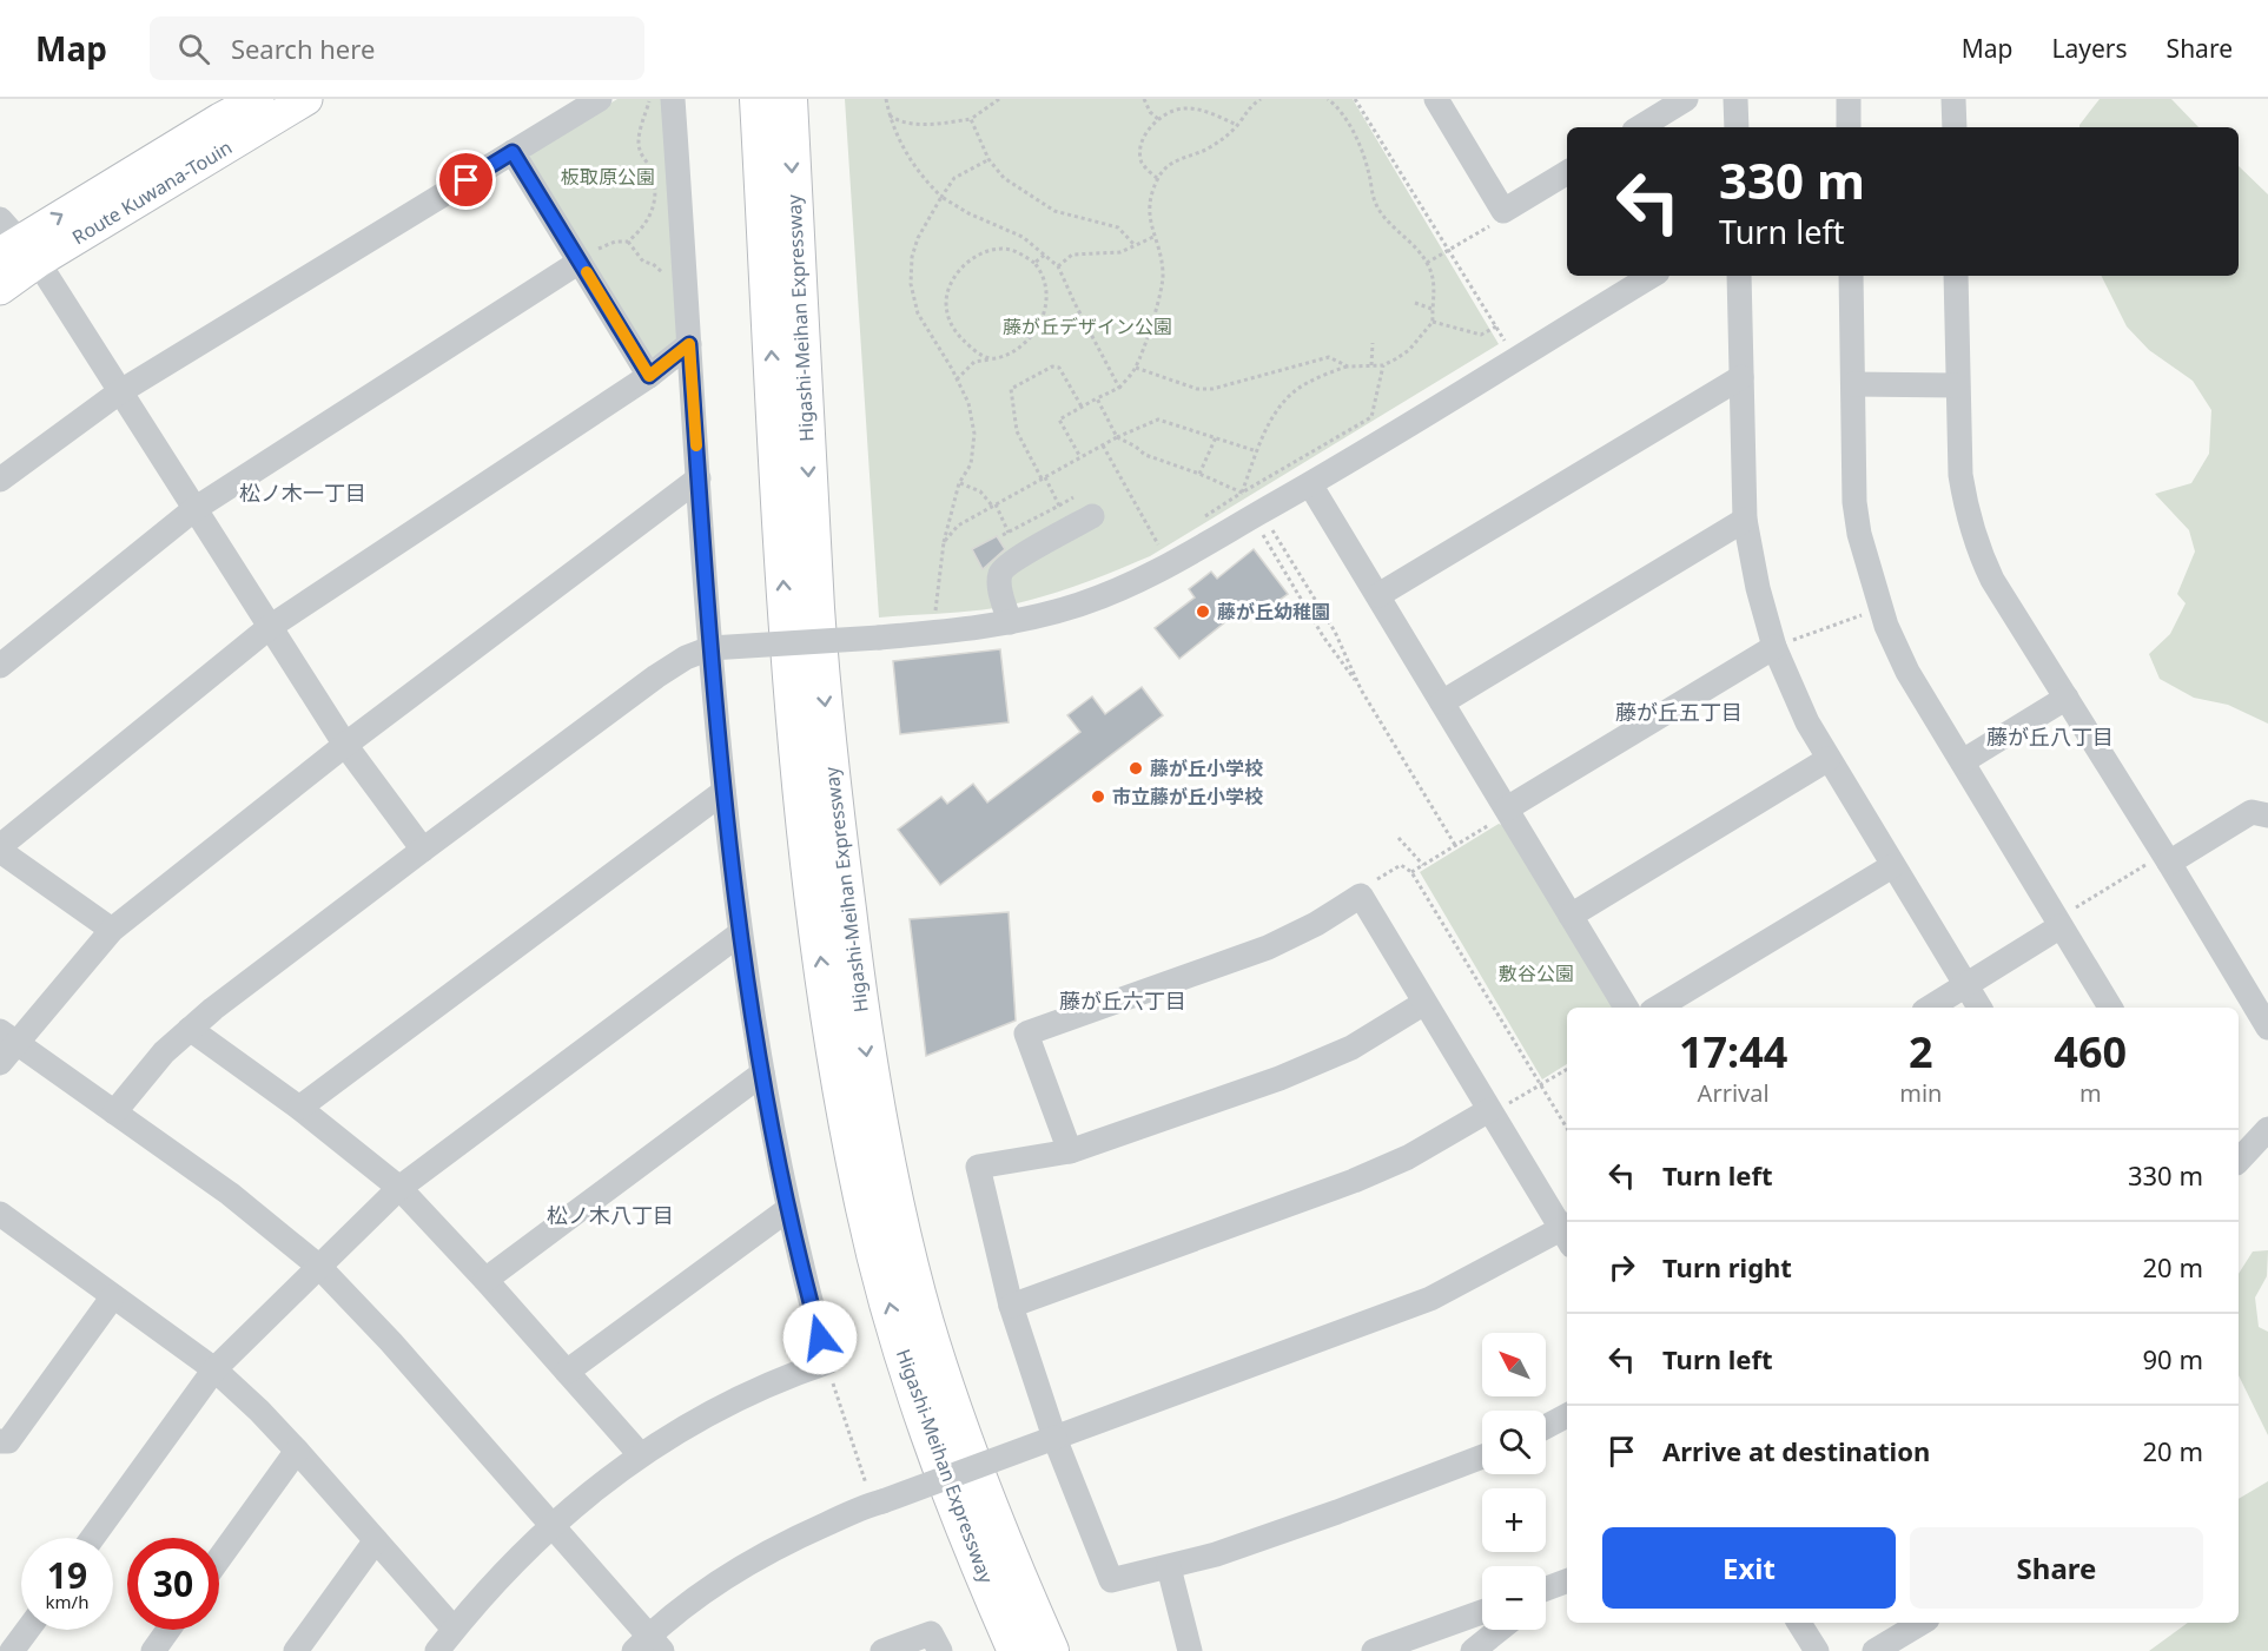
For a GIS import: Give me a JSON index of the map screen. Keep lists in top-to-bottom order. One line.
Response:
{"streets":{"highway":["Higashi-Meihan Expressway"],"main road":["Route Kuwana-Touin"]},"districts":["松ノ木一丁目","藤が丘五丁目","藤が丘八丁目","藤が丘六丁目","松ノ木八丁目"],"parks":["板取原公園","藤が丘デザイン公園","敷谷公園"],"places":["藤が丘幼稚園","藤が丘小学校","市立藤が丘小学校"],"north":"top left","page":{"header":"Map","search":"Search here","nav":["Map","Layers","Share"],"turn":["330 m","Turn left"],"eta":["17:44","Arrival","2","min","460","m"],"list":[{"name":"Turn left","value":"330 m"},{"name":"Turn right","value":"20 m"},{"name":"Turn left","value":"90 m"},{"name":"Arrive at destination","value":"20 m"}],"map_buttons":["+","−"],"buttons":["Exit","Share"],"speed":"19 km/h","limit":"30"}}
